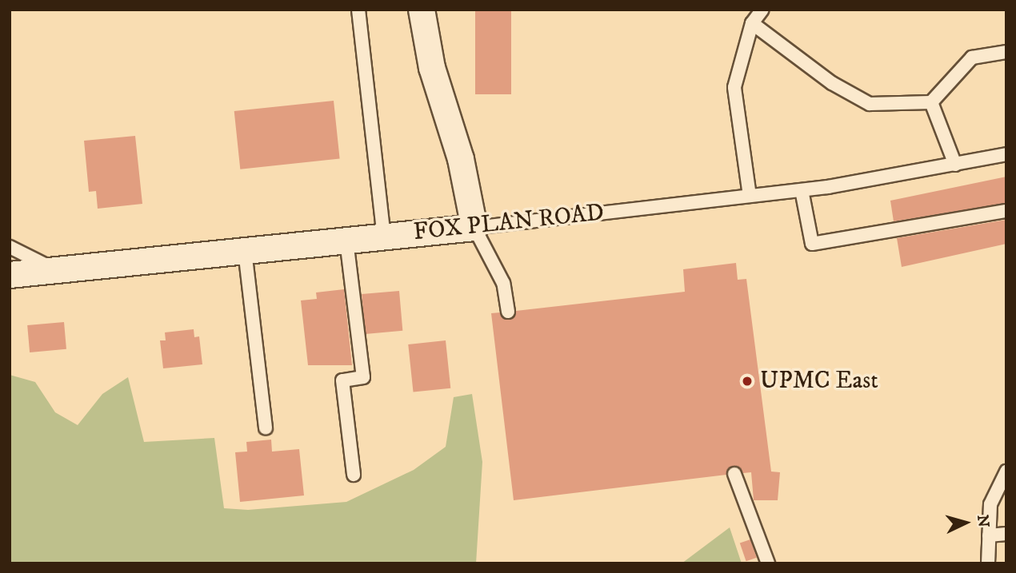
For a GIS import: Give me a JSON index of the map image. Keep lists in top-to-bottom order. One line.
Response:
{"streets":{"street":["FOX PLAN ROAD"]},"places":["UPMC East"],"north":"right"}
